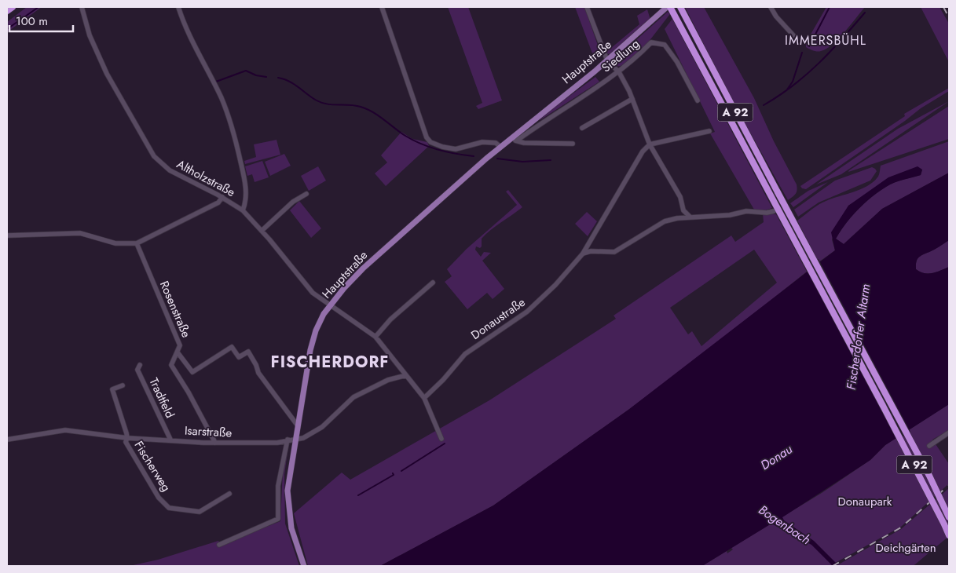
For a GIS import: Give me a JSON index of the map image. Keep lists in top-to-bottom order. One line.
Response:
{"streets":{"highway":["A 92"],"main road":["Hauptstraße"],"street":["Siedlung","Altholzstraße","Rosenstraße","Donaustraße","Tradtfeld","Isarstraße","Fischerweg"]},"crossings":[["Siedlung","Donaustraße"],["Hauptstraße","A 92"],["Hauptstraße","Altholzstraße"],["Hauptstraße","Isarstraße"],["Rosenstraße","Isarstraße"],["Tradtfeld","Isarstraße"],["Isarstraße","Fischerweg"]],"districts":["IMMERSBÜHL","FISCHERDORF"],"water":["Fischerdorfer Altarm","Donau","Bogenbach"],"parks":["Donaupark","Deichgärten"],"scale_bar":"100 m"}
